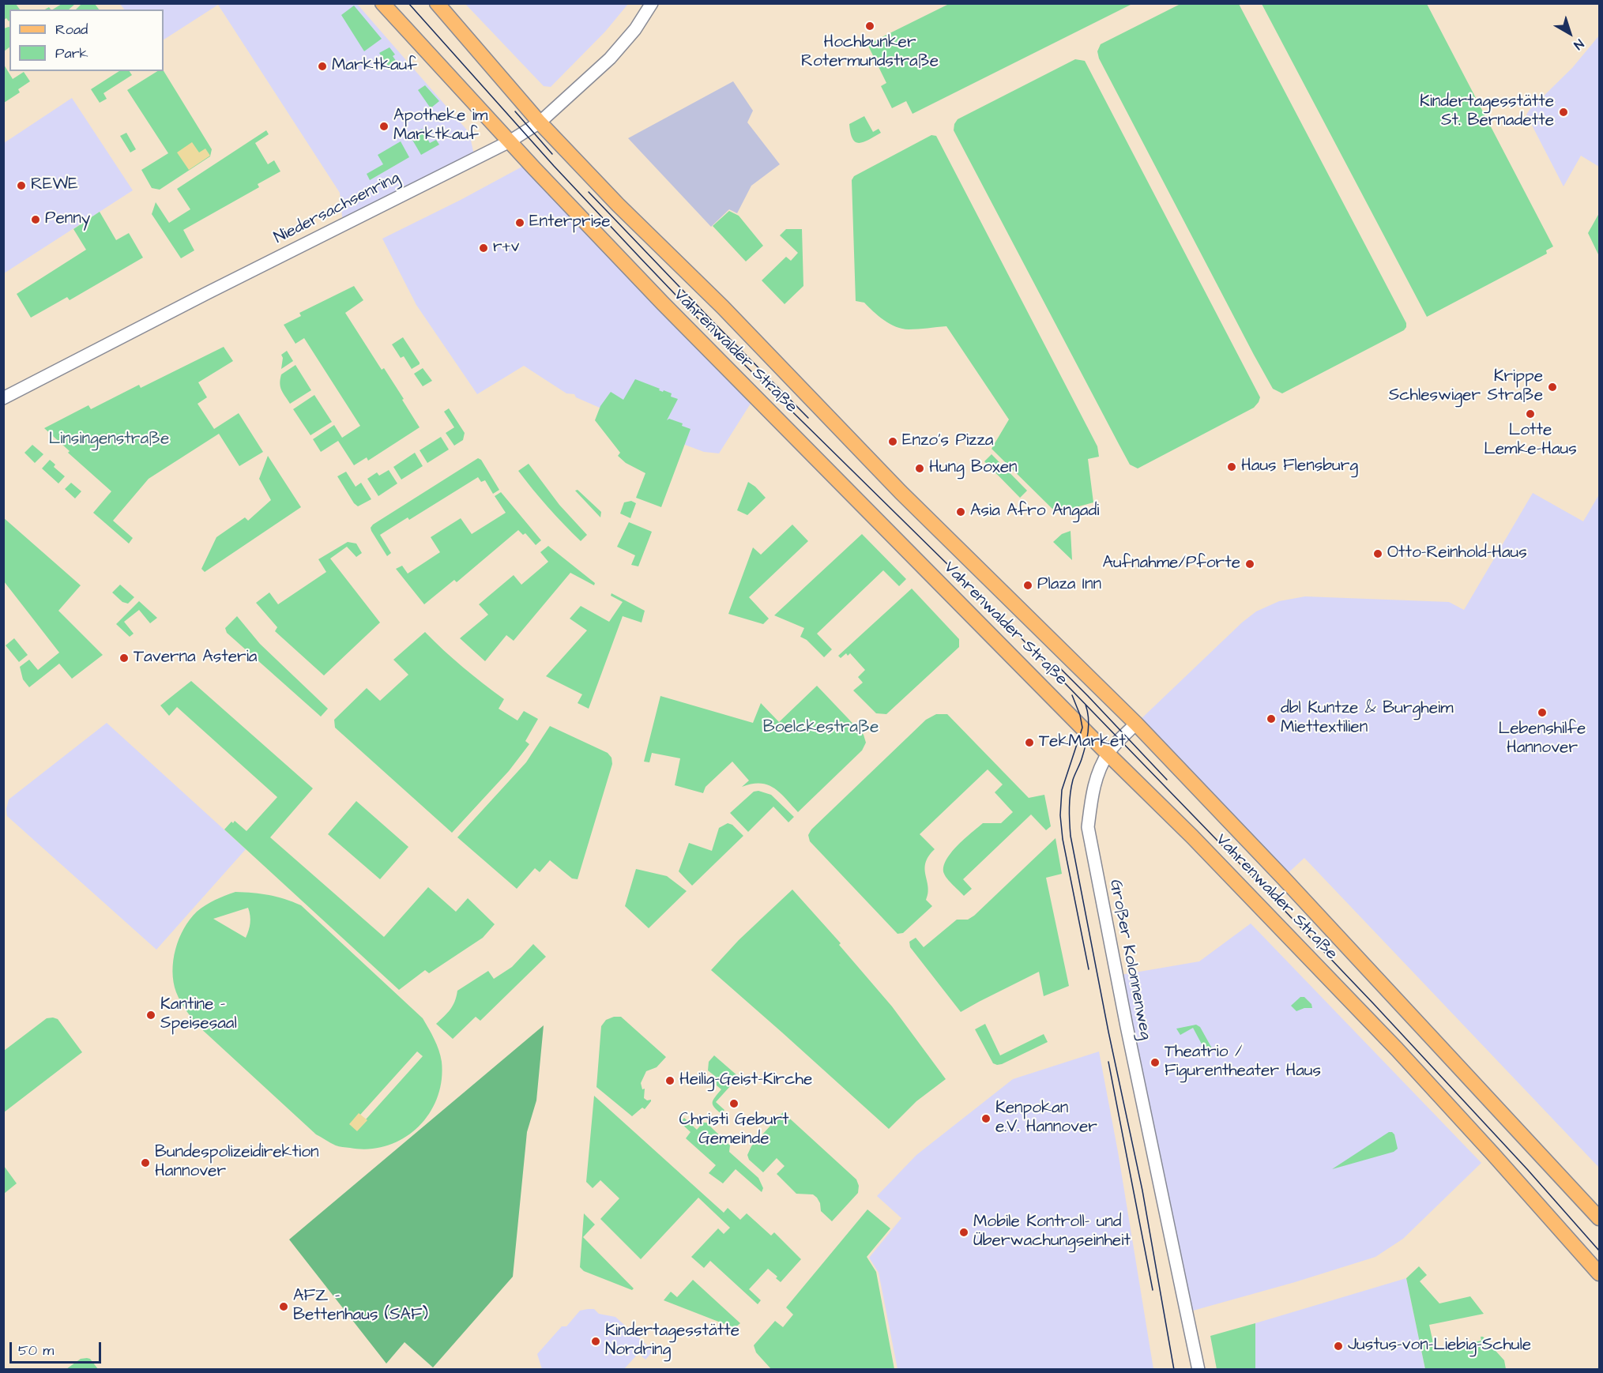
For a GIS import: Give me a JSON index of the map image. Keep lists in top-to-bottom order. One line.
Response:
{"streets":{"main road":["Vahrenwalder Straße"],"street":["Niedersachsenring","Großer Kolonnenweg"]},"crossings":[["Niedersachsenring","Vahrenwalder Straße"],["Vahrenwalder Straße","Großer Kolonnenweg"]],"parks":["Linsingenstraße","Boelckestraße"],"places":["Hochbunker Rotermundstraße","Marktkauf","Kindertagesstätte St. Bernadette","Apotheke im Marktkauf","REWE","Penny","Enterprise","r+v","Krippe Schleswiger Straße","Lotte Lemke-Haus","Enzo’s Pizza","Haus Flensburg","Hung Boxen","Asia Afro Angadi","Otto-Reinhold-Haus","Aufnahme/Pforte","Plaza Inn","Taverna Asteria","Lebenshilfe Hannover","dbl Kuntze & Burgheim Miettextilien","TekMarket","Kantine - Speisesaal","Theatrio / Figurentheater Haus","Heilig-Geist-Kirche","Christi Geburt Gemeinde","Kenpokan e.V. Hannover","Bundespolizeidirektion Hannover","Mobile Kontroll- und Überwachungseinheit","AFZ - Bettenhaus (SAF)","Kindertagesstätte Nordring","Justus-von-Liebig-Schule"],"legend":["Road","Park"],"scale_bar":"50 m","north":"bottom right"}
